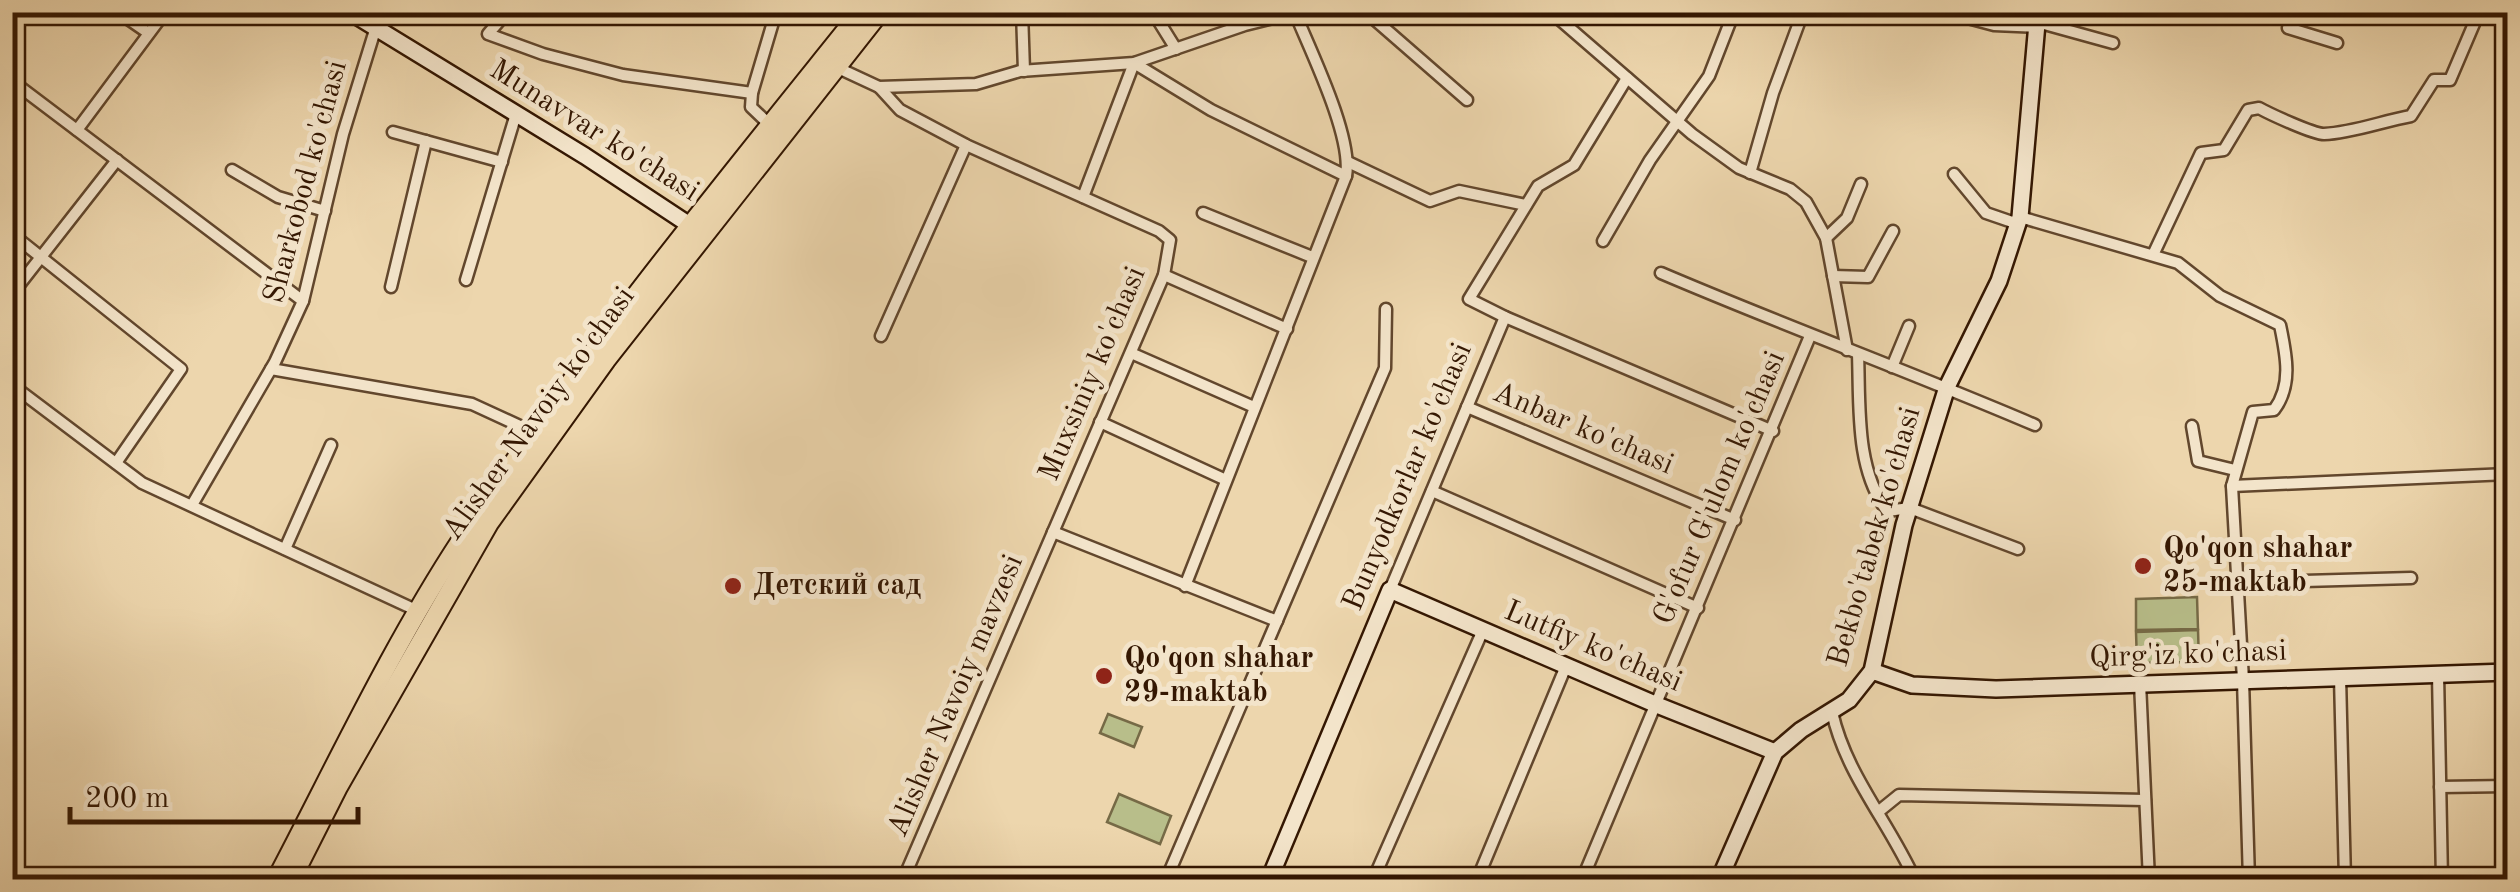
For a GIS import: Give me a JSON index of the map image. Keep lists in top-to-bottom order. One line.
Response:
{"streets":{"main road":["Munavvar ko'chasi","Alisher Navoiy ko'chasi","Bunyodkorlar ko'chasi","Bekbo'tabek ko'chasi","Lutfiy ko'chasi","Qirg'iz ko'chasi"],"street":["Sharkobod ko'chasi","Muxsiniy ko'chasi","Anbar ko'chasi","G'ofur G'ulom ko'chasi","Alisher Navoiy mavzesi"]},"crossings":[["Munavvar ko'chasi","Sharkobod ko'chasi"],["Munavvar ko'chasi","Alisher Navoiy ko'chasi"],["Muxsiniy ko'chasi","Alisher Navoiy mavzesi"],["Anbar ko'chasi","Bunyodkorlar ko'chasi"],["Anbar ko'chasi","G'ofur G'ulom ko'chasi"],["Bunyodkorlar ko'chasi","Lutfiy ko'chasi"],["G'ofur G'ulom ko'chasi","Lutfiy ko'chasi"],["Bekbo'tabek ko'chasi","Lutfiy ko'chasi"],["Bekbo'tabek ko'chasi","Qirg'iz ko'chasi"]],"places":["Qo'qon shahar 25-maktab","Детский сад","Qo'qon shahar 29-maktab"],"scale_bar":"200 m"}
